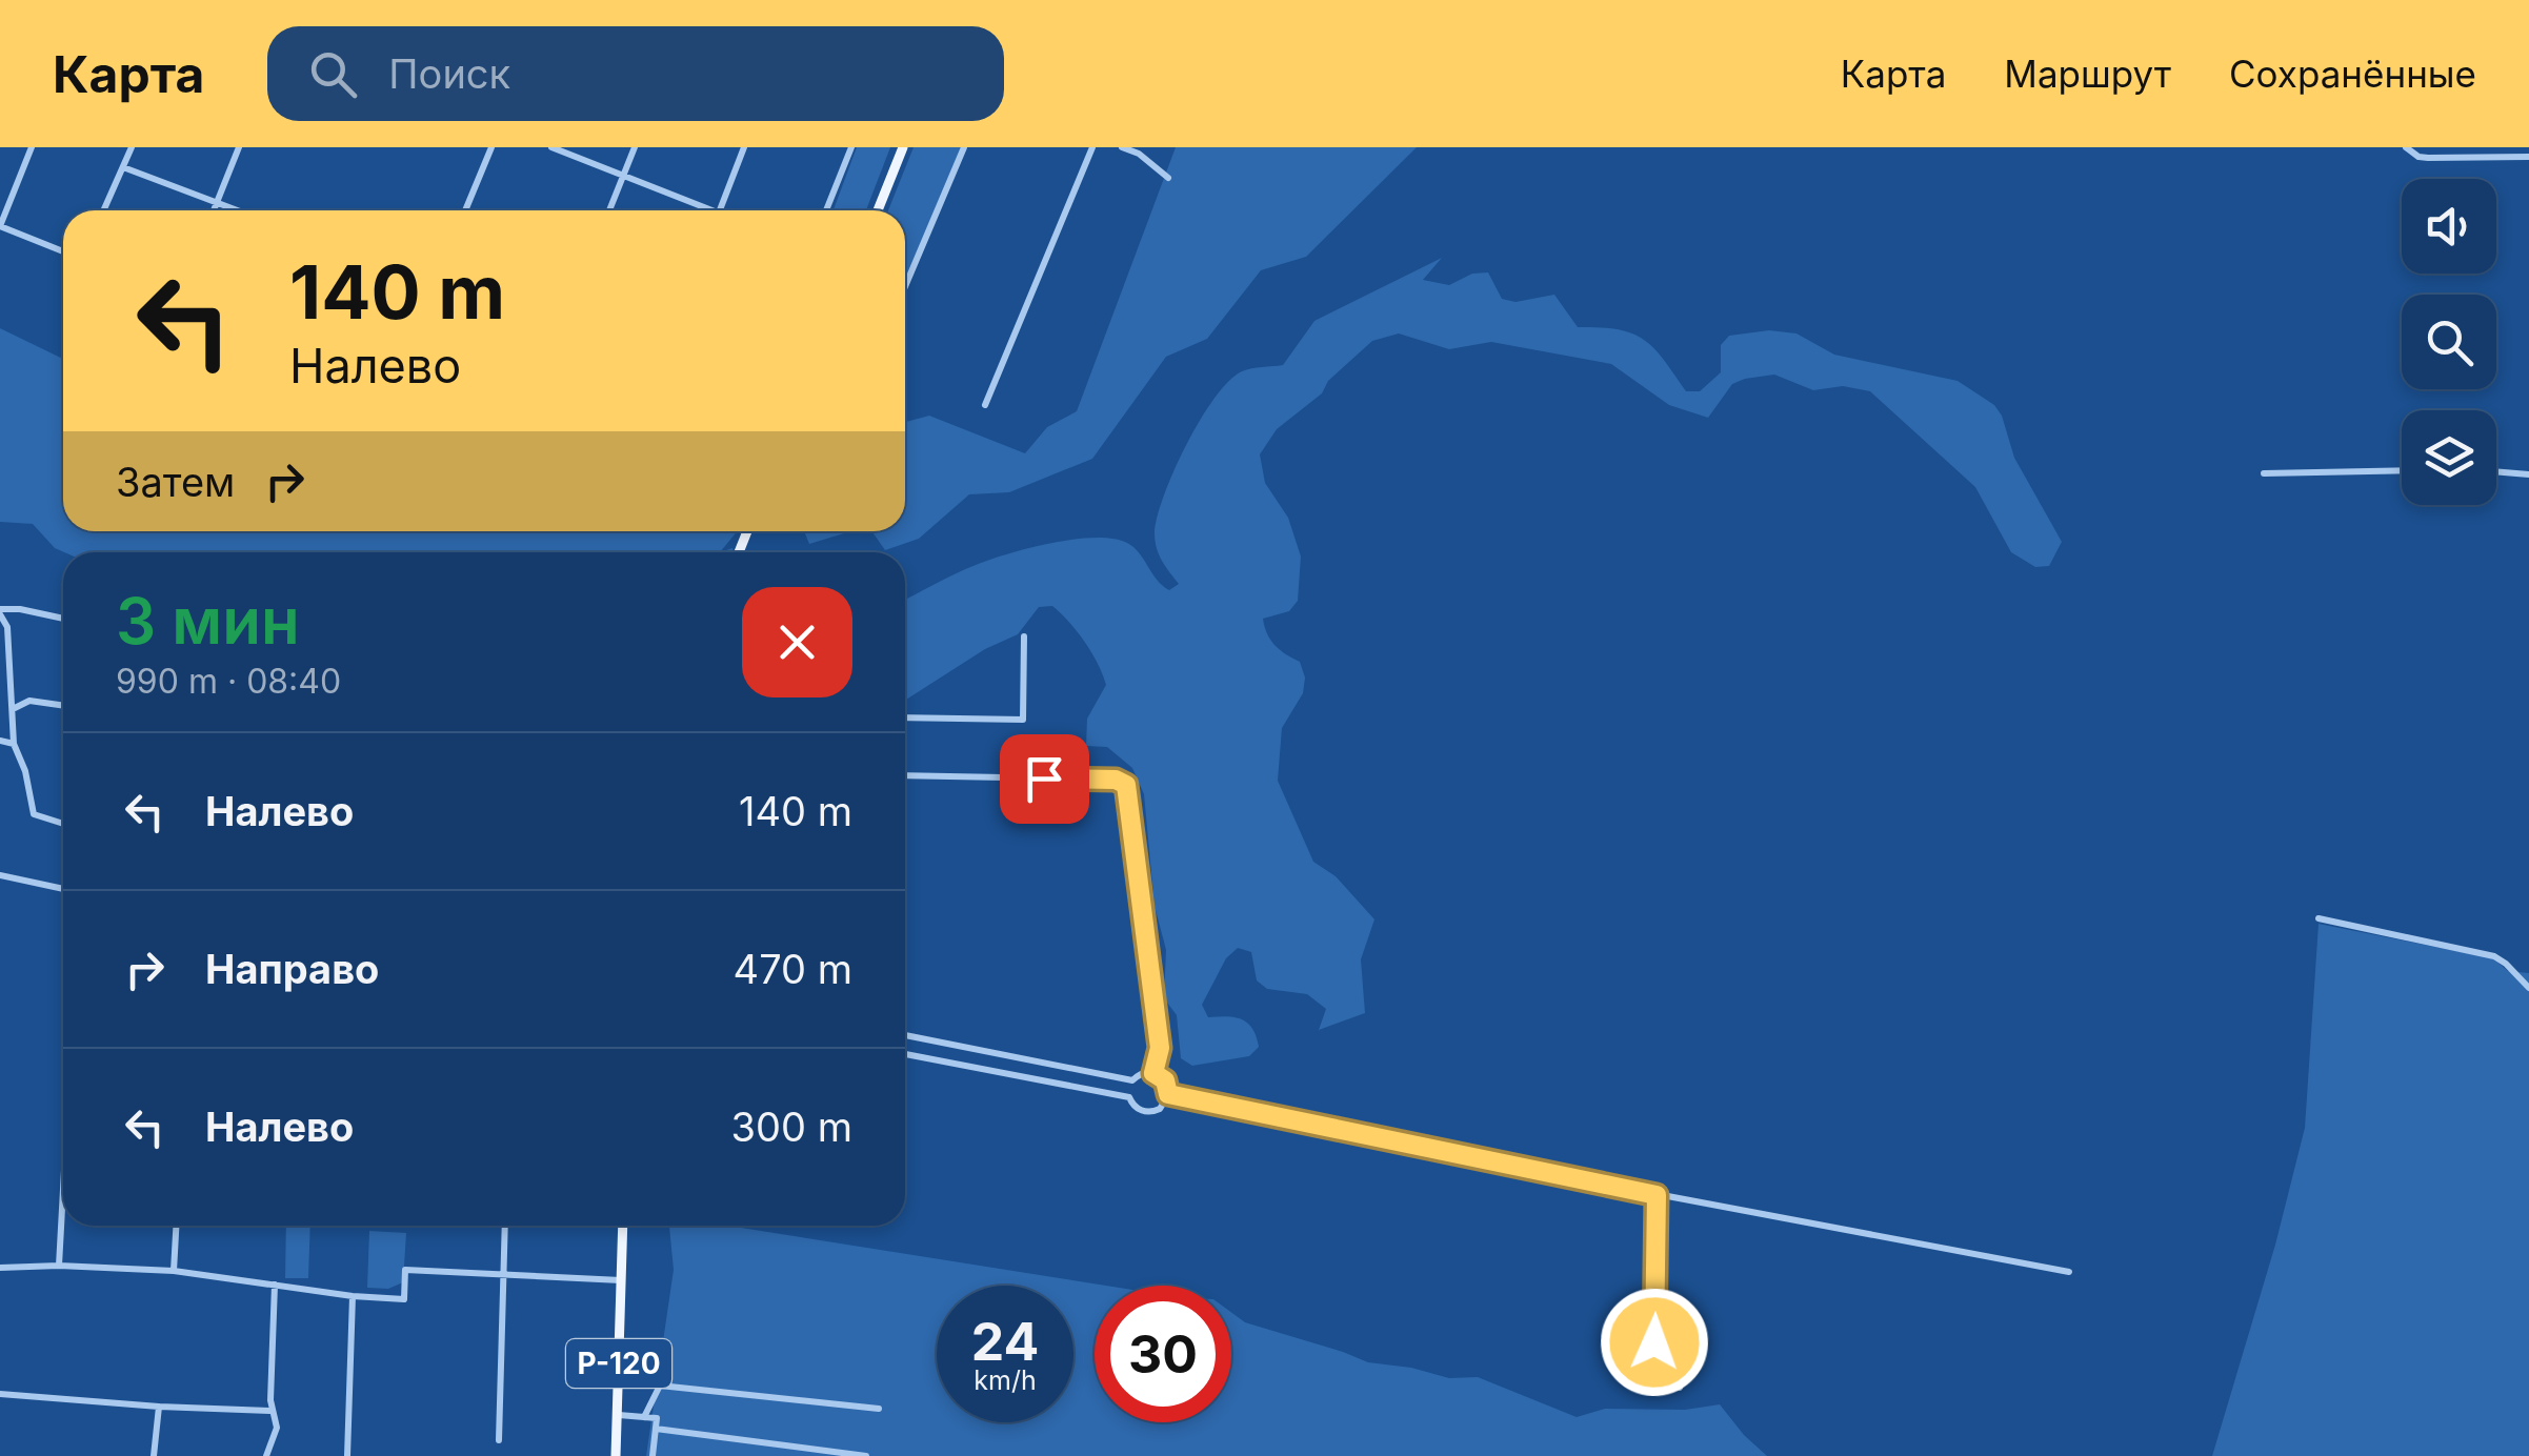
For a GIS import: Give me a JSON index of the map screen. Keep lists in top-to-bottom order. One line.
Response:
{"streets":{"main road":["Р-120"]},"page":{"header":"Карта","search":"Поиск","nav":["Карта","Маршрут","Сохранённые"],"turn":["140 m","Налево"],"then":"Затем","heading":["3 мин","990 m · 08:40"],"list":[{"name":"Налево","value":"140 m"},{"name":"Направо","value":"470 m"},{"name":"Налево","value":"300 m"}],"speed":"24 km/h","limit":"30"}}
